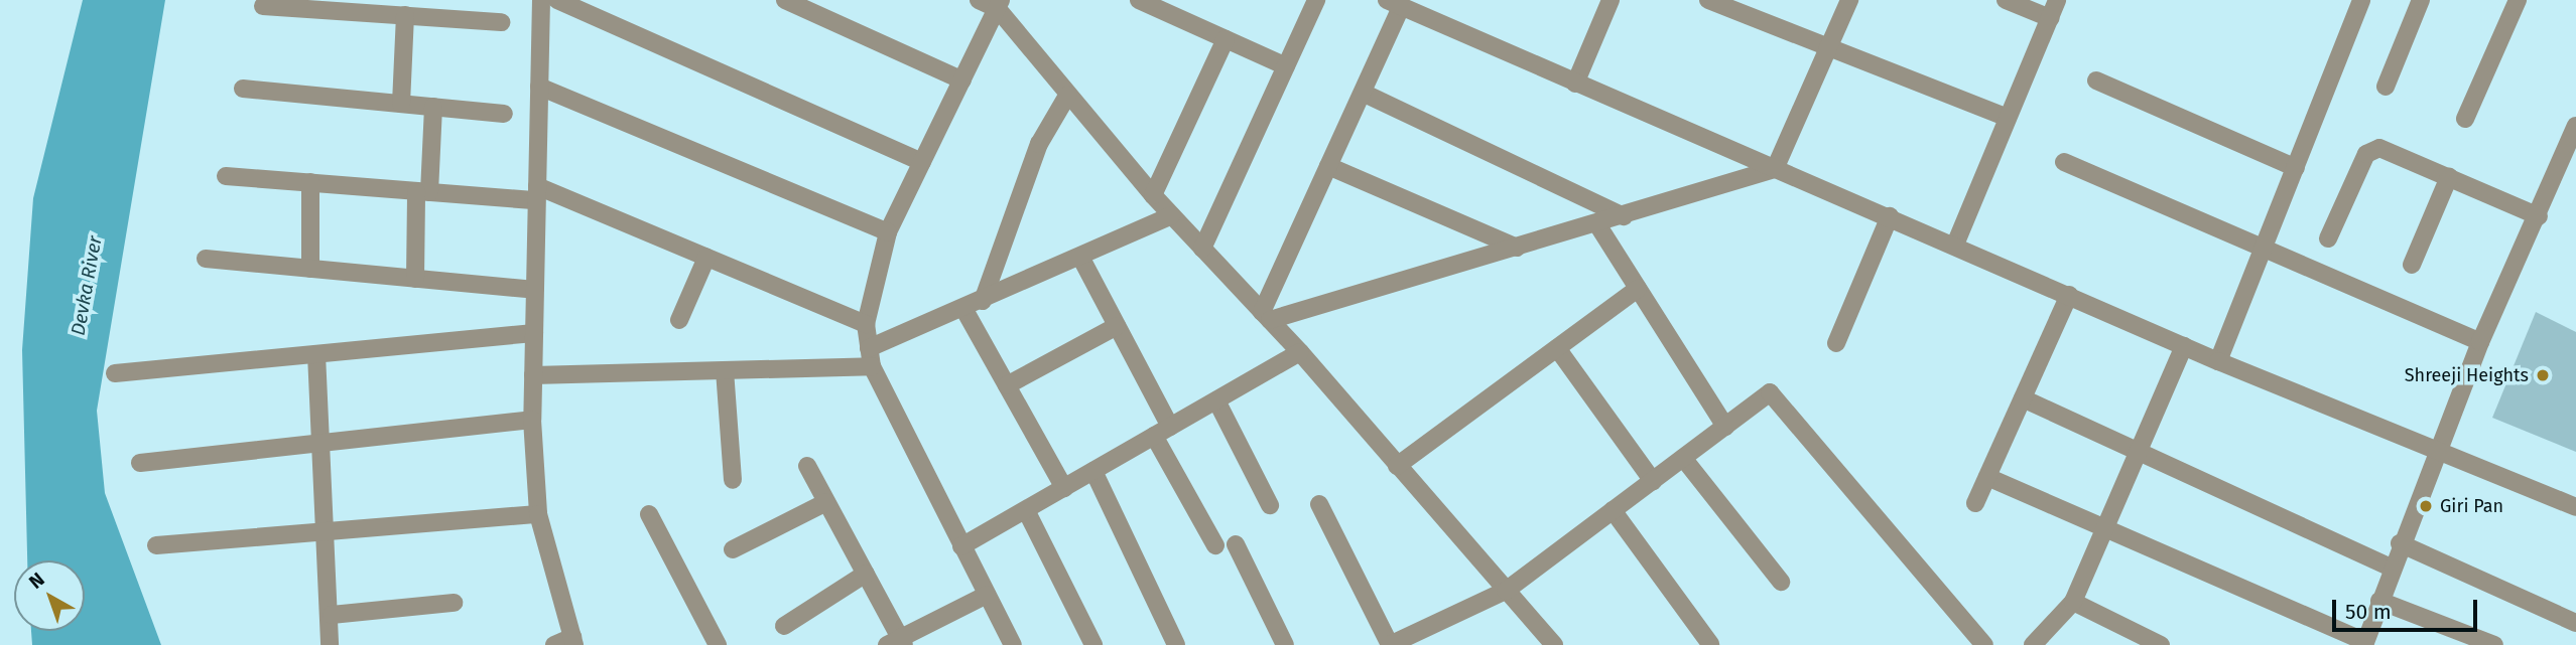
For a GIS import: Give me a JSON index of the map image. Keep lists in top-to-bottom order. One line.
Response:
{"water":["Devka River"],"places":["Shreeji Heights","Giri Pan"],"scale_bar":"50 m","north":"top left"}
